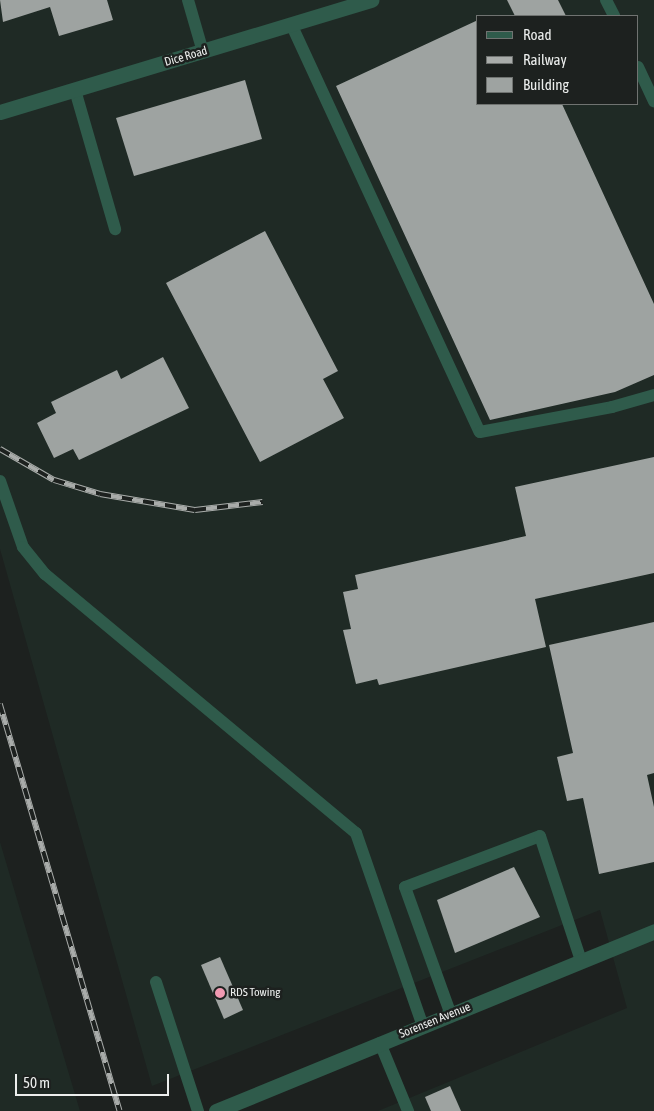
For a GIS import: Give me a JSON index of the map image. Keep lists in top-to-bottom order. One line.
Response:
{"streets":{"street":["Dice Road","Sorensen Avenue"]},"places":["RDS Towing"],"legend":["Road","Railway","Building"],"scale_bar":"50 m"}
